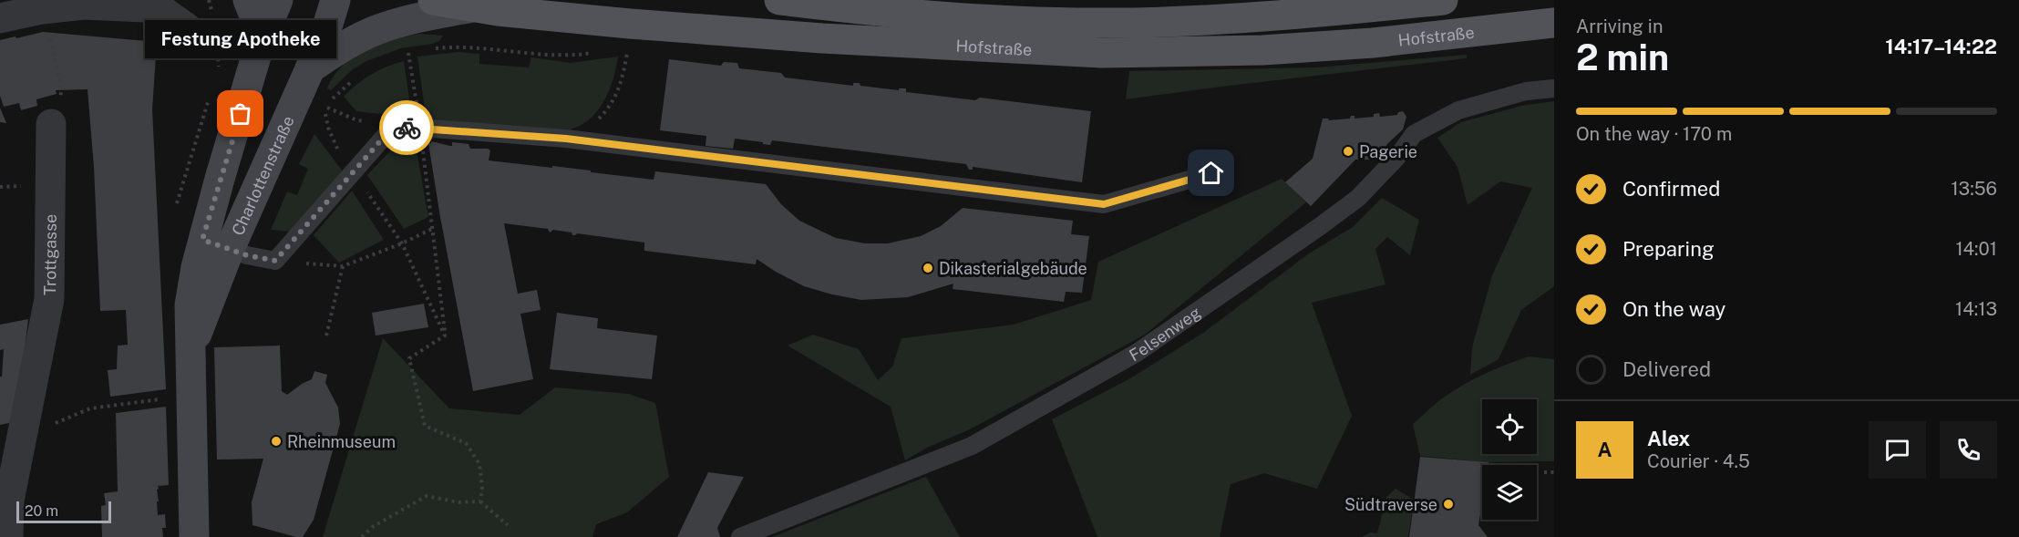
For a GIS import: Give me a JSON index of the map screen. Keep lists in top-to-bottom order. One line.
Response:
{"streets":{"main road":["Hofstraße","Charlottenstraße"],"street":["Trottgasse"],"lane":["Felsenweg"]},"places":["Festung Apotheke","Pagerie","Dikasterialgebäude","Rheinmuseum","Südtraverse"],"scale_bar":"20 m","page":{"heading":["2 min","Arriving in","14:17–14:22"],"panel":["Alex","Courier · 4.5"],"bubble":"Festung Apotheke","bar":"On the way · 170 m","list":[["Confirmed","13:56"],["Preparing","14:01"],["On the way","14:13"],"Delivered"],"round":"A","scale":"20 m"}}
